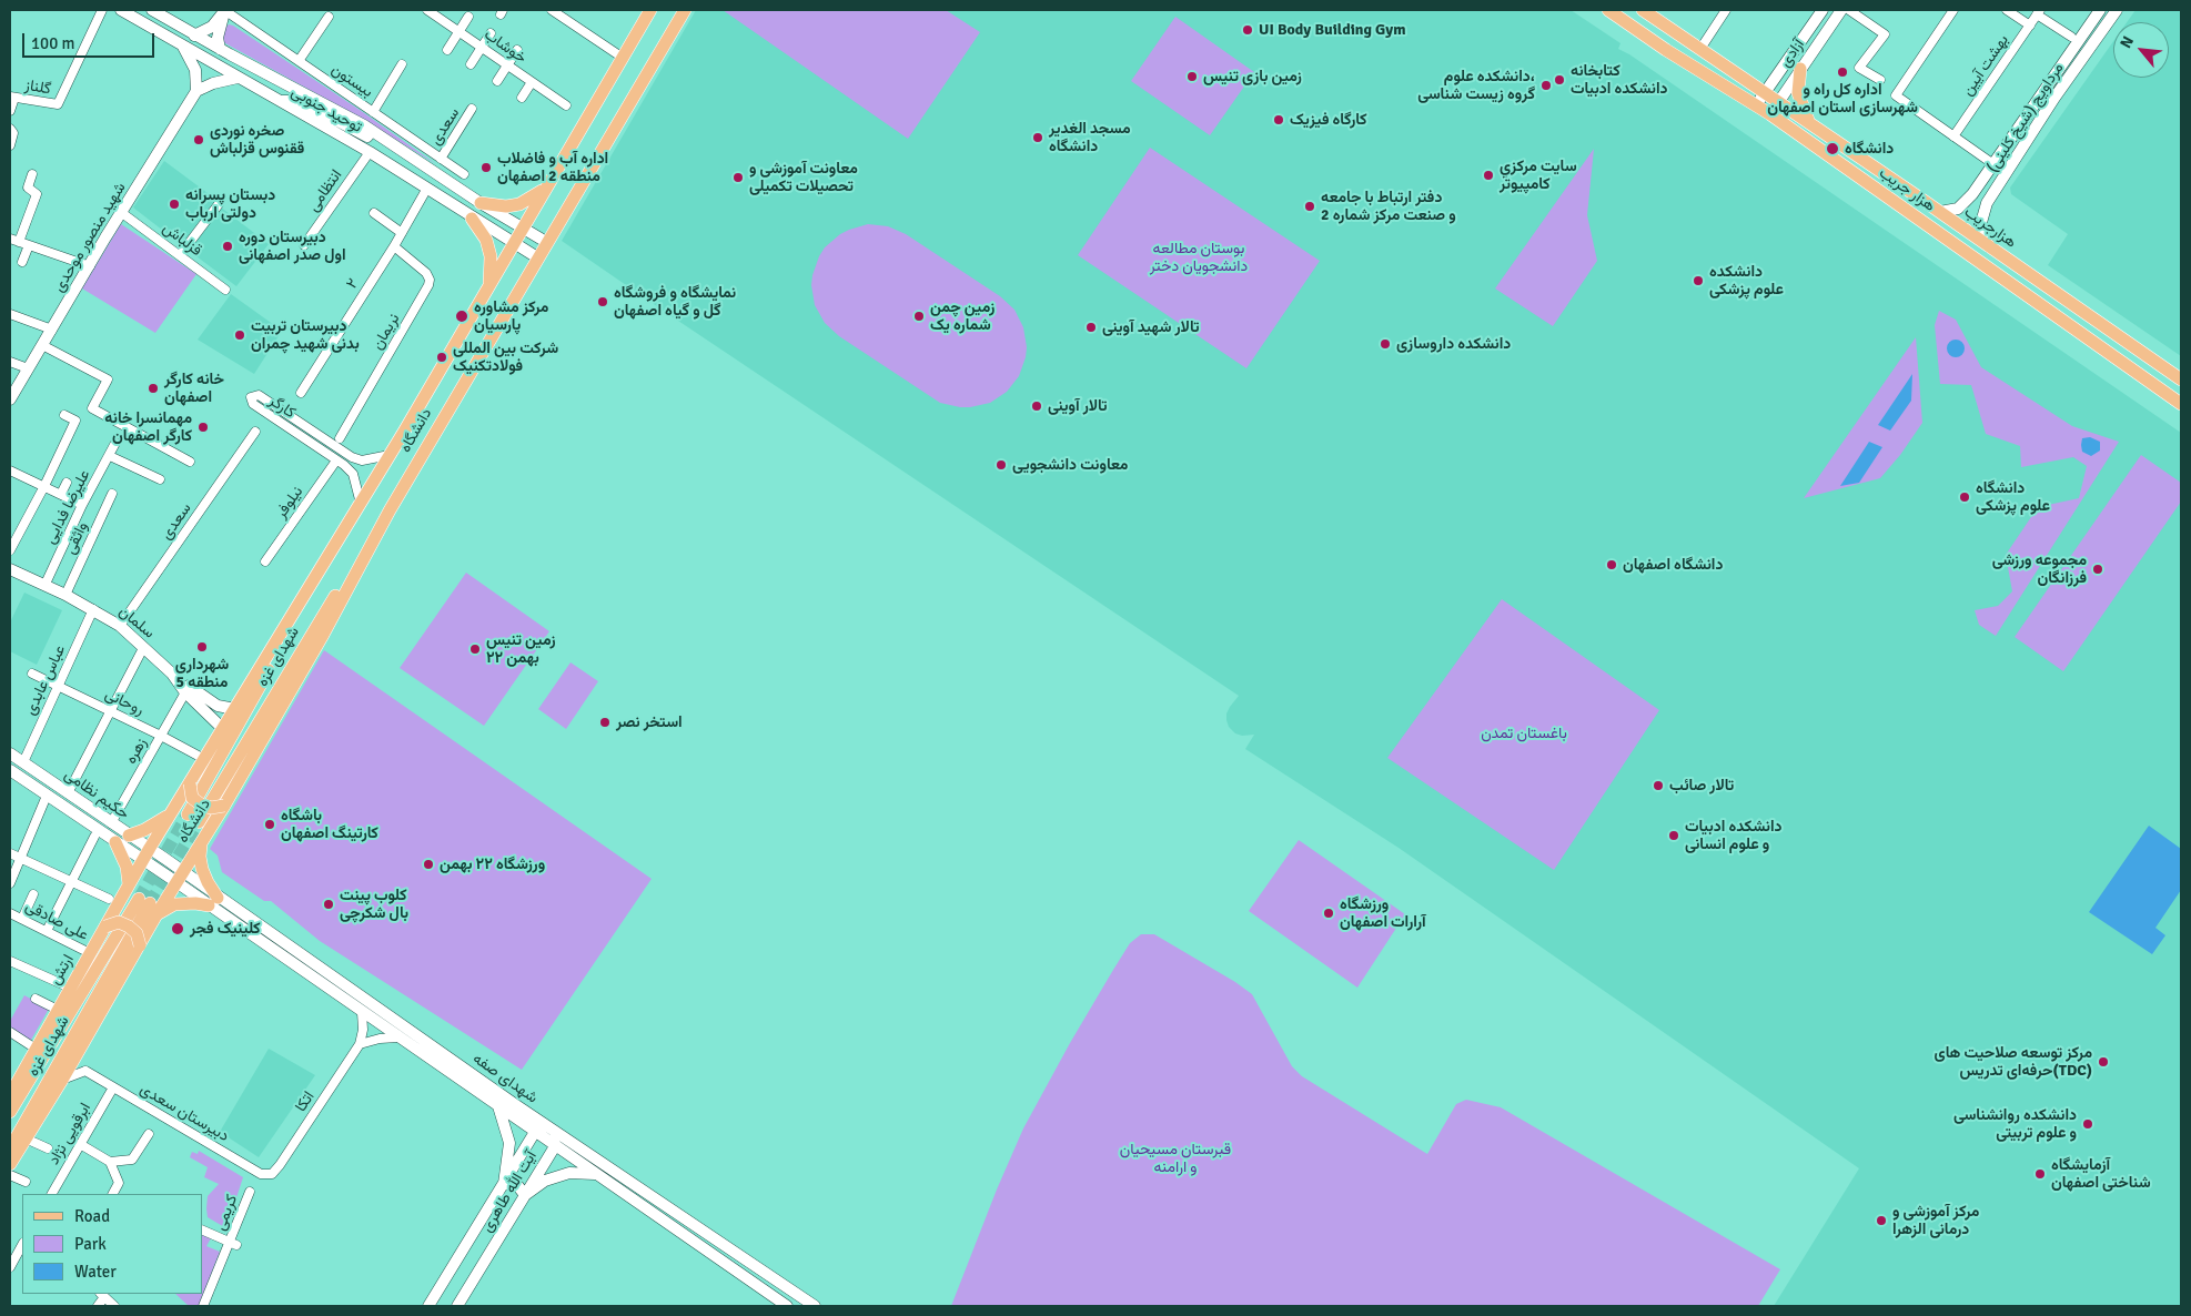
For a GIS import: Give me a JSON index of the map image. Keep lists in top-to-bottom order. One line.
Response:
{"streets":{"main road":["آزادی","توحید جنوبی","مرداویج (شیخ کلینی)","هزار جریب","هزارجریب","شهید منصور موحدی","دانشگاه","سلمان","شهدای غزه","حکیم نظامی","ارتش","شهدای صفه","آیت الله طاهری"],"street":["خوشاب","بهشت آیین","بیستون","گلناز","سعدی","انتظامی","قزلباش","۲","نریمان","کارگر","نیلوفر","علیرضا فدایی","واثقی","عباس عابدی","روحانی","زهره","علی صادقی","اتکا","دبیرستان سعدی","ابرقویی نژاد","کریمی"]},"crossings":[["آزادی","هزار جریب"],["آزادی","هزارجریب"],["بیستون","سعدی"],["توحید جنوبی","انتظامی"],["توحید جنوبی","۲"],["توحید جنوبی","دانشگاه"],["مرداویج (شیخ کلینی)","هزارجریب"],["سعدی","سلمان"],["شهید منصور موحدی","قزلباش"],["۲","نریمان"],["کارگر","دانشگاه"],["کارگر","نیلوفر"],["کارگر","شهدای غزه"],["دانشگاه","سلمان"],["دانشگاه","شهدای غزه"],["دانشگاه","روحانی"],["دانشگاه","حکیم نظامی"],["دانشگاه","ارتش"],["دانشگاه","شهدای صفه"],["علیرضا فدایی","سلمان"],["واثقی","سلمان"],["سلمان","عباس عابدی"],["سلمان","زهره"],["عباس عابدی","روحانی"],["عباس عابدی","حکیم نظامی"],["روحانی","زهره"],["زهره","حکیم نظامی"],["حکیم نظامی","ارتش"],["حکیم نظامی","شهدای صفه"],["علی صادقی","ارتش"],["شهدای صفه","آیت الله طاهری"],["اتکا","دبیرستان سعدی"],["دبیرستان سعدی","ابرقویی نژاد"]],"parks":["بوستان مطالعه دانشجویان دختر","باغستان تمدن","قبرستان مسیحیان و ارامنه"],"places":["UI Body Building Gym","اداره کل راه و شهرسازی استان اصفهان","زمین بازی تنیس","کتابخانه دانشکده ادبيات","دانشکده علوم، گروه زیست شناسی","کارگاه فیزیک","مسجد الغدیر دانشگاه","صخره نوردی ققنوس قزلباش","دانشگاه","اداره آب و فاضلاب منطقه 2 اصفهان","سايت مرکزي کامپيوتر","معاونت آموزشی و تحصیلات تکمیلی","دبستان پسرانه دولتی ارباب","دفتر ارتباط با جامعه و صنعت مرکز شماره 2","دبیرستان دوره اول صدر اصفهانی","دانشکده علوم پزشکی","نمایشگاه و فروشگاه گل و گیاه اصفهان","مرکز مشاوره پارسیان","زمین چمن شماره یک","تالار شهید آوینی","دبیرستان تربیت بدنی شهید چمران","دانشکده داروسازی","شرکت بین المللی فولادتکنیک","خانه کارگر اصفهان","تالار آوینی","مهمانسرا خانه کارگر اصفهان","معاونت دانشجویی","دانشگاه علوم پزشکی","دانشگاه اصفهان","مجموعه ورزشی فرزانگان","شهرداری منطقه 5","زمین تنیس ۲۲ بهمن","استخر نصر","تالار صائب","باشگاه کارتینگ اصفهان","دانشکده ادبیات و علوم انسانی","ورزشگاه ۲۲ بهمن","کلوب پینت بال شکرچی","ورزشگاه آرارات اصفهان","کلینیک فجر","مرکز توسعه صلاحیت های حرفه‌ای تدریس(TDC)","دانشکده روانشناسی و علوم تربیتی","آزمایشگاه شناختی اصفهان","مرکز آموزشی و درمانی الزهرا"],"legend":["Road","Park","Water"],"scale_bar":"100 m","north":"top left"}
